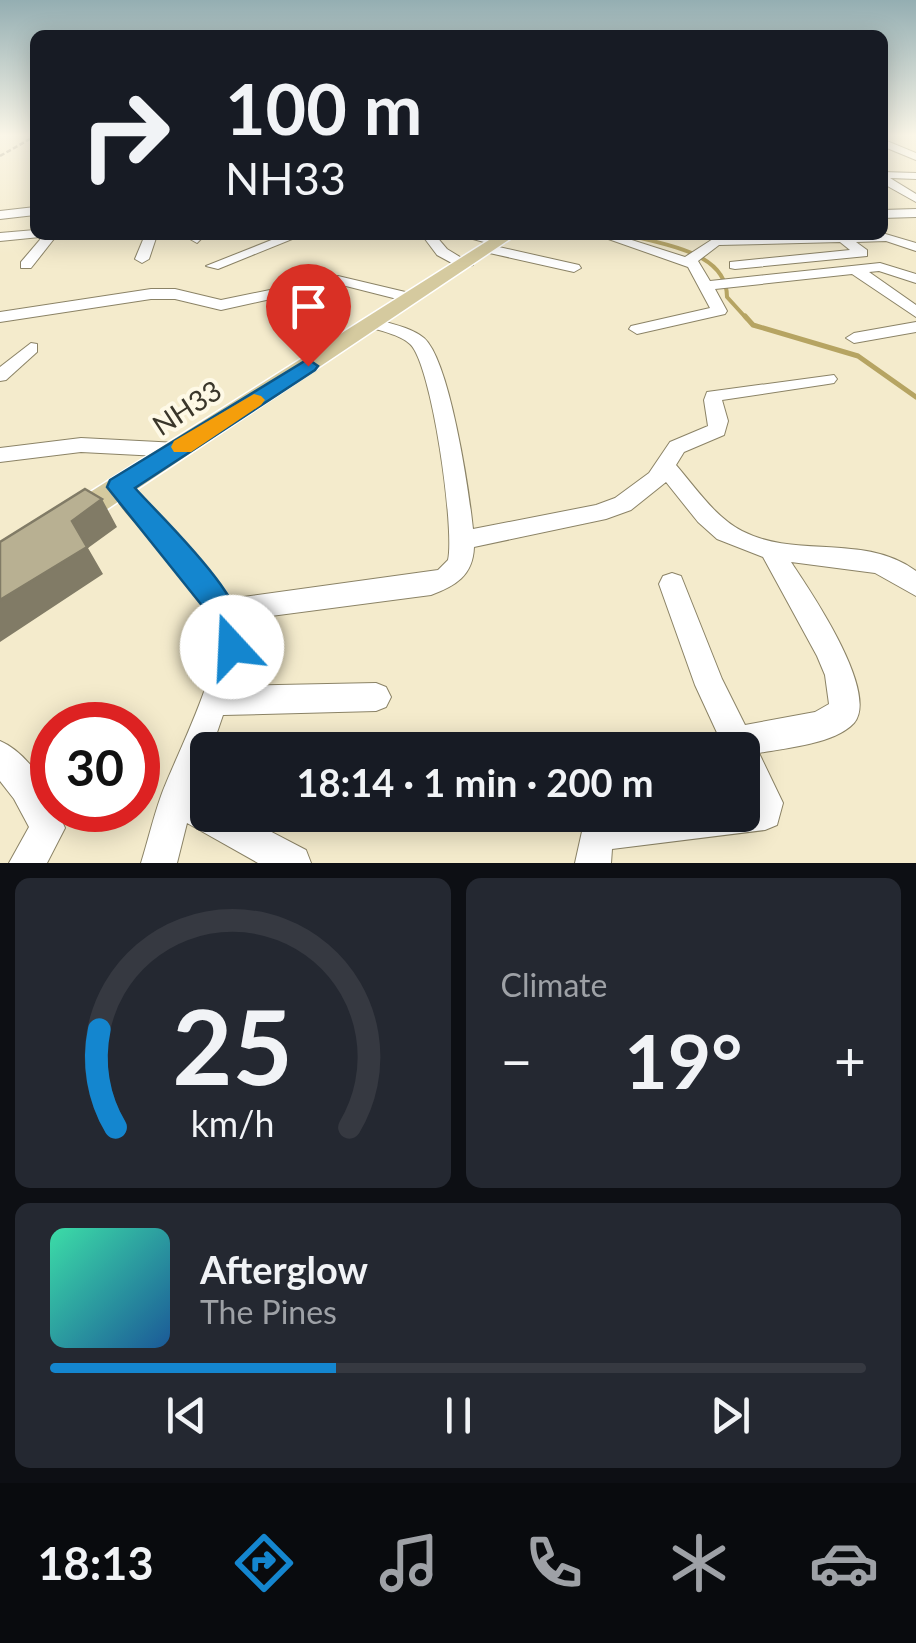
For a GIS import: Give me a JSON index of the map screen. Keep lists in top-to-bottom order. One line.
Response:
{"streets":{"main road":["NH33"]},"page":{"turn":["100 m","NH33"],"limit":"30","trip":"18:14 · 1 min · 200 m","tile":"Climate","heat":["−","19°","+"],"song":["Afterglow","The Pines"],"tabs":"18:13","gauge":["25","km/h"]}}
